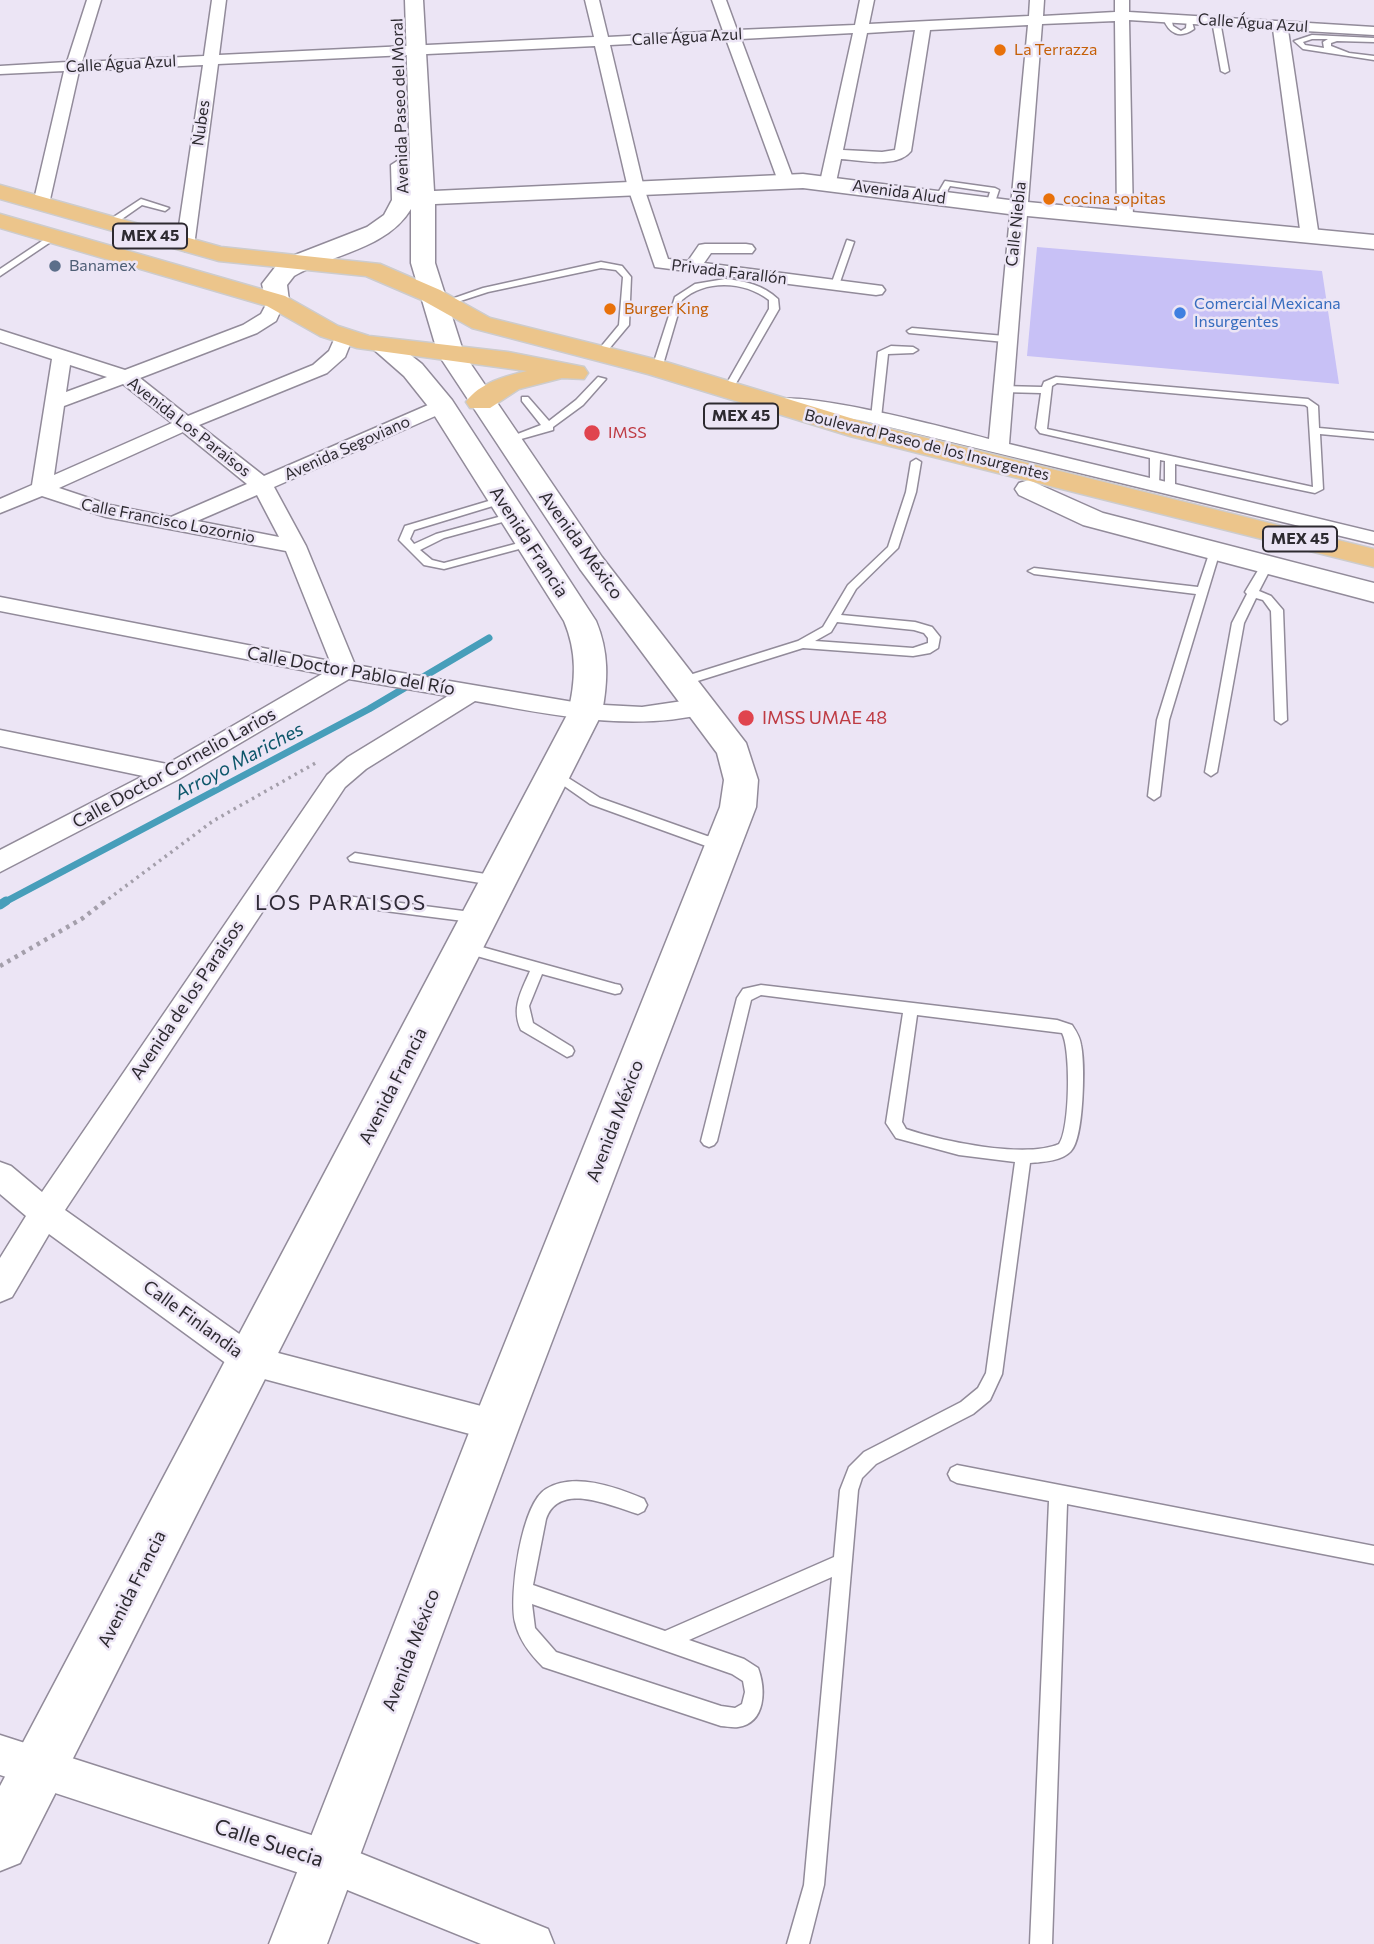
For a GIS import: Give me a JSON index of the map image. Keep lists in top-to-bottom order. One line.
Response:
{"streets":{"main road":["MEX 45","Boulevard Paseo de los Insurgentes"],"street":["Calle Água Azul","Avenida Paseo del Moral","Nubes","Avenida Alud","Calle Niebla","Privada Farallón","Avenida Los Paraisos","Avenida Segoviano","Calle Francisco Lozornio","Avenida Francia","Avenida México","Calle Doctor Pablo del Río","Calle Doctor Cornelio Larios","Avenida de los Paraisos","Calle Finlandia","Calle Suecia"]},"crossings":[["Calle Água Azul","Avenida Paseo del Moral"],["Calle Água Azul","Nubes"],["Calle Água Azul","Calle Niebla"],["Avenida Paseo del Moral","Avenida Alud"],["Avenida Paseo del Moral","Boulevard Paseo de los Insurgentes"],["Avenida Paseo del Moral","Avenida México"],["Nubes","Boulevard Paseo de los Insurgentes"],["Avenida Alud","Calle Niebla"],["Avenida Alud","Privada Farallón"],["Avenida Los Paraisos","Avenida Segoviano"],["Avenida Los Paraisos","Calle Francisco Lozornio"],["Avenida Los Paraisos","Calle Doctor Pablo del Río"],["Avenida Los Paraisos","Calle Doctor Cornelio Larios"],["Boulevard Paseo de los Insurgentes","Avenida Francia"],["Boulevard Paseo de los Insurgentes","Avenida México"],["Avenida Segoviano","Calle Francisco Lozornio"],["Avenida Segoviano","Avenida Francia"],["Avenida Francia","Calle Doctor Pablo del Río"],["Avenida Francia","Calle Finlandia"],["Avenida Francia","Calle Suecia"],["Avenida México","Calle Doctor Pablo del Río"],["Avenida México","Calle Finlandia"],["Avenida México","Calle Suecia"],["Calle Doctor Pablo del Río","Calle Doctor Cornelio Larios"],["Calle Doctor Pablo del Río","Avenida de los Paraisos"],["Avenida de los Paraisos","Calle Finlandia"]],"districts":["LOS PARAISOS"],"water":["Arroyo Mariches"],"places":["La Terrazza","cocina sopitas","Banamex","Burger King","Comercial Mexicana Insurgentes","IMSS","IMSS UMAE 48"]}
